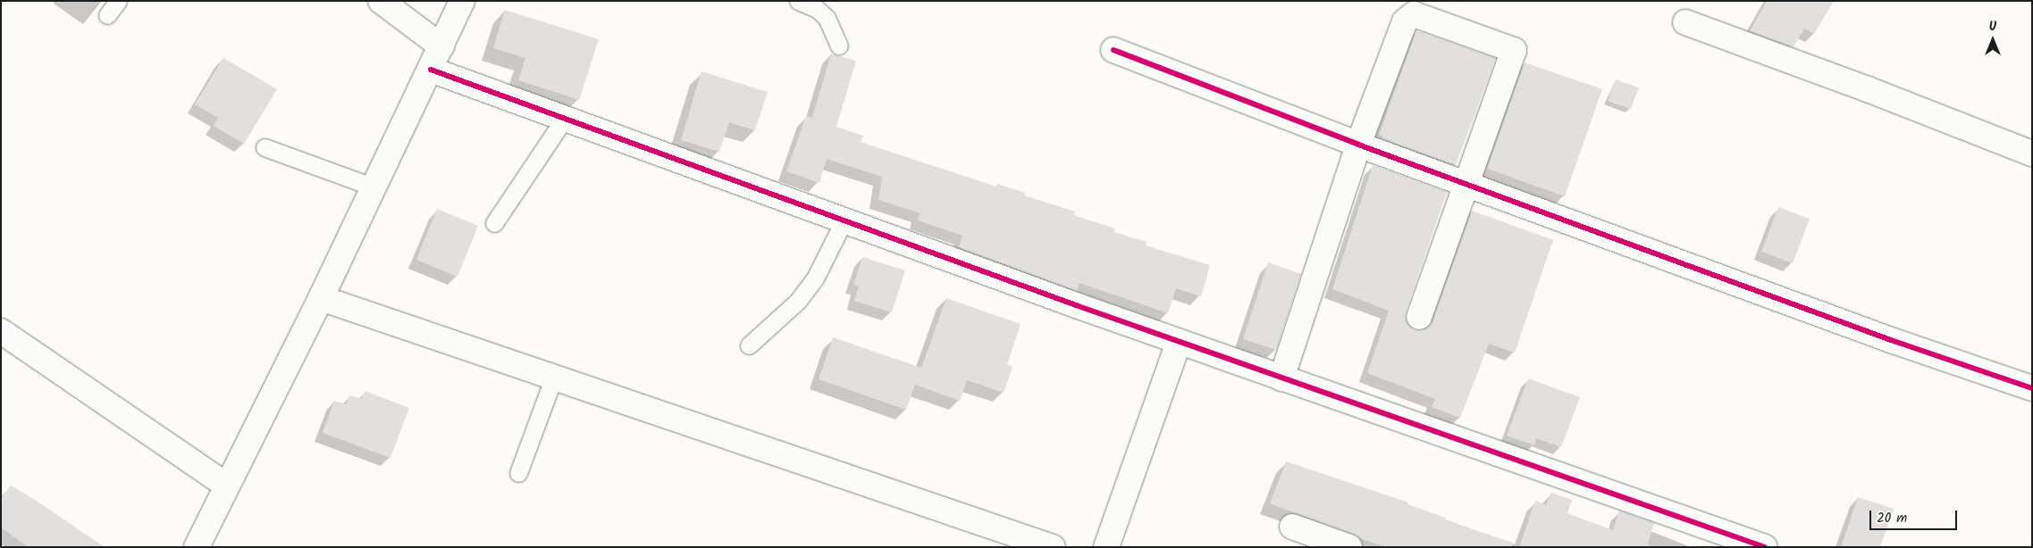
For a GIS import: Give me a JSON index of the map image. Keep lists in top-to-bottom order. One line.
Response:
{"scale_bar":"20 m","north":"top"}
